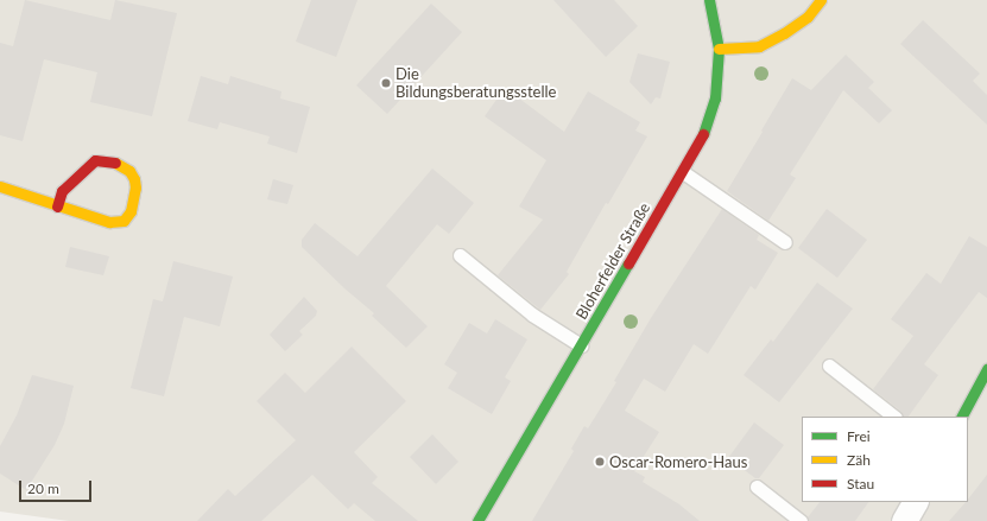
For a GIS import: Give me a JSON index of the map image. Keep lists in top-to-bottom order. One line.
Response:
{"streets":{"street":["Bloherfelder Straße"]},"places":["Die Bildungsberatungsstelle","Oscar-Romero-Haus"],"legend":["Frei","Zäh","Stau"],"scale_bar":"20 m"}
